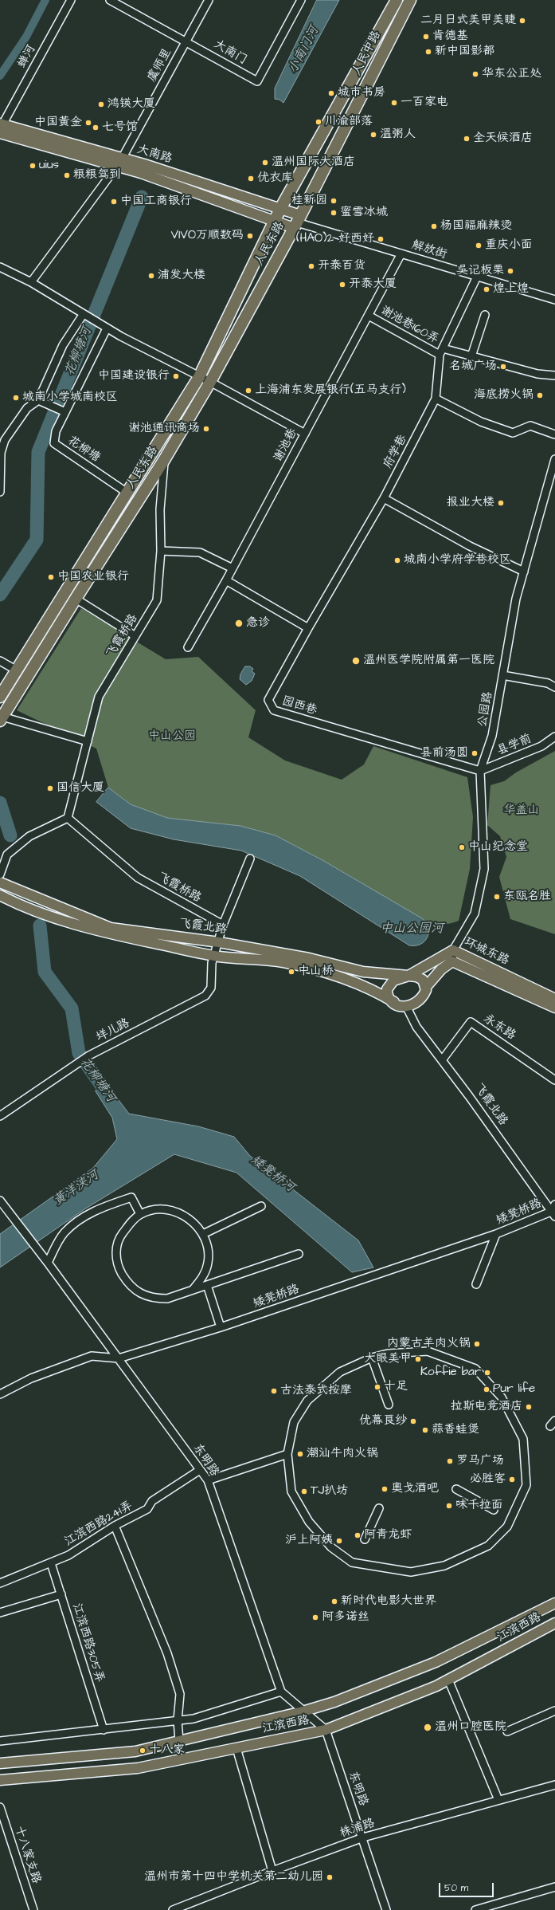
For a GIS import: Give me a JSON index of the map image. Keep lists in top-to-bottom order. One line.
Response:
{"streets":{"highway":["人民中路","人民东路"],"main road":["大南路","飞霞北路","环城东路","江滨西路"],"street":["大南门","蝉河","虞师里","解放街","谢池巷160弄","谢池巷","花柳塘","府学巷","飞霞桥路","园西巷","公园路","县学前","永东路","垟儿路","矮凳桥路","东明路","江滨西路241弄","江滨西路305弄","株浦路","十八家支路"]},"crossings":[["大南门","虞师里"],["人民中路","大南路"],["人民中路","人民东路"],["人民中路","解放街"],["蝉河","大南路"],["虞师里","大南路"],["大南路","人民东路"],["大南路","解放街"],["人民东路","解放街"],["人民东路","花柳塘"],["人民东路","飞霞桥路"],["解放街","谢池巷"],["解放街","府学巷"],["谢池巷160弄","谢池巷"],["谢池巷160弄","府学巷"],["府学巷","园西巷"],["园西巷","公园路"],["园西巷","县学前"],["公园路","县学前"],["公园路","环城东路"],["飞霞北路","环城东路"],["飞霞北路","永东路"],["飞霞北路","垟儿路"],["飞霞北路","矮凳桥路"],["矮凳桥路","东明路"],["东明路","江滨西路241弄"],["东明路","江滨西路"],["东明路","株浦路"],["江滨西路241弄","江滨西路305弄"]],"water":["小南门河","花柳塘河","中山公园河","矮凳桥河","黄洋浃河"],"parks":["中山公园","华盖山"],"places":["二月日式美甲美睫","肯德基","新中国影都","华东公正处","城市书房","一百家电","鸿锳大厦","川渝部落","中国黄金","七号馆","温粥人","全天候酒店","温州国际大酒店","uius","粮粮驾到","优衣库","桂新园","中国工商银行","蜜雪冰城","杨国福麻辣烫","VIVO万顺数码","(HAO)2 好西好","重庆小面","开泰百货","吴记板栗","浦发大楼","开泰大厦","煌上煌","名城广场","中国建设银行","上海浦东发展银行(五马支行)","海底捞火锅","城南小学城南校区","谢池通讯商场","报业大楼","城南小学府学巷校区","中国农业银行","急诊","温州医学院附属第一医院","县前汤圆","国信大厦","中山纪念堂","东瓯名胜","中山桥","内蒙古羊肉火锅","大眼美甲","Koffie bar","十足","Pur life","古法泰式按摩","拉斯电竞酒店","优幕良纱","蒜香蛙煲","潮汕牛肉火锅","罗马广场","必胜客","奥戈酒吧","TJ扒坊","味千拉面","阿青龙虾","沪上阿姨","新时代电影大世界","阿多诺丝","温州口腔医院","十八家","温州市第十四中学机关第二幼儿园"],"scale_bar":"50 m"}
